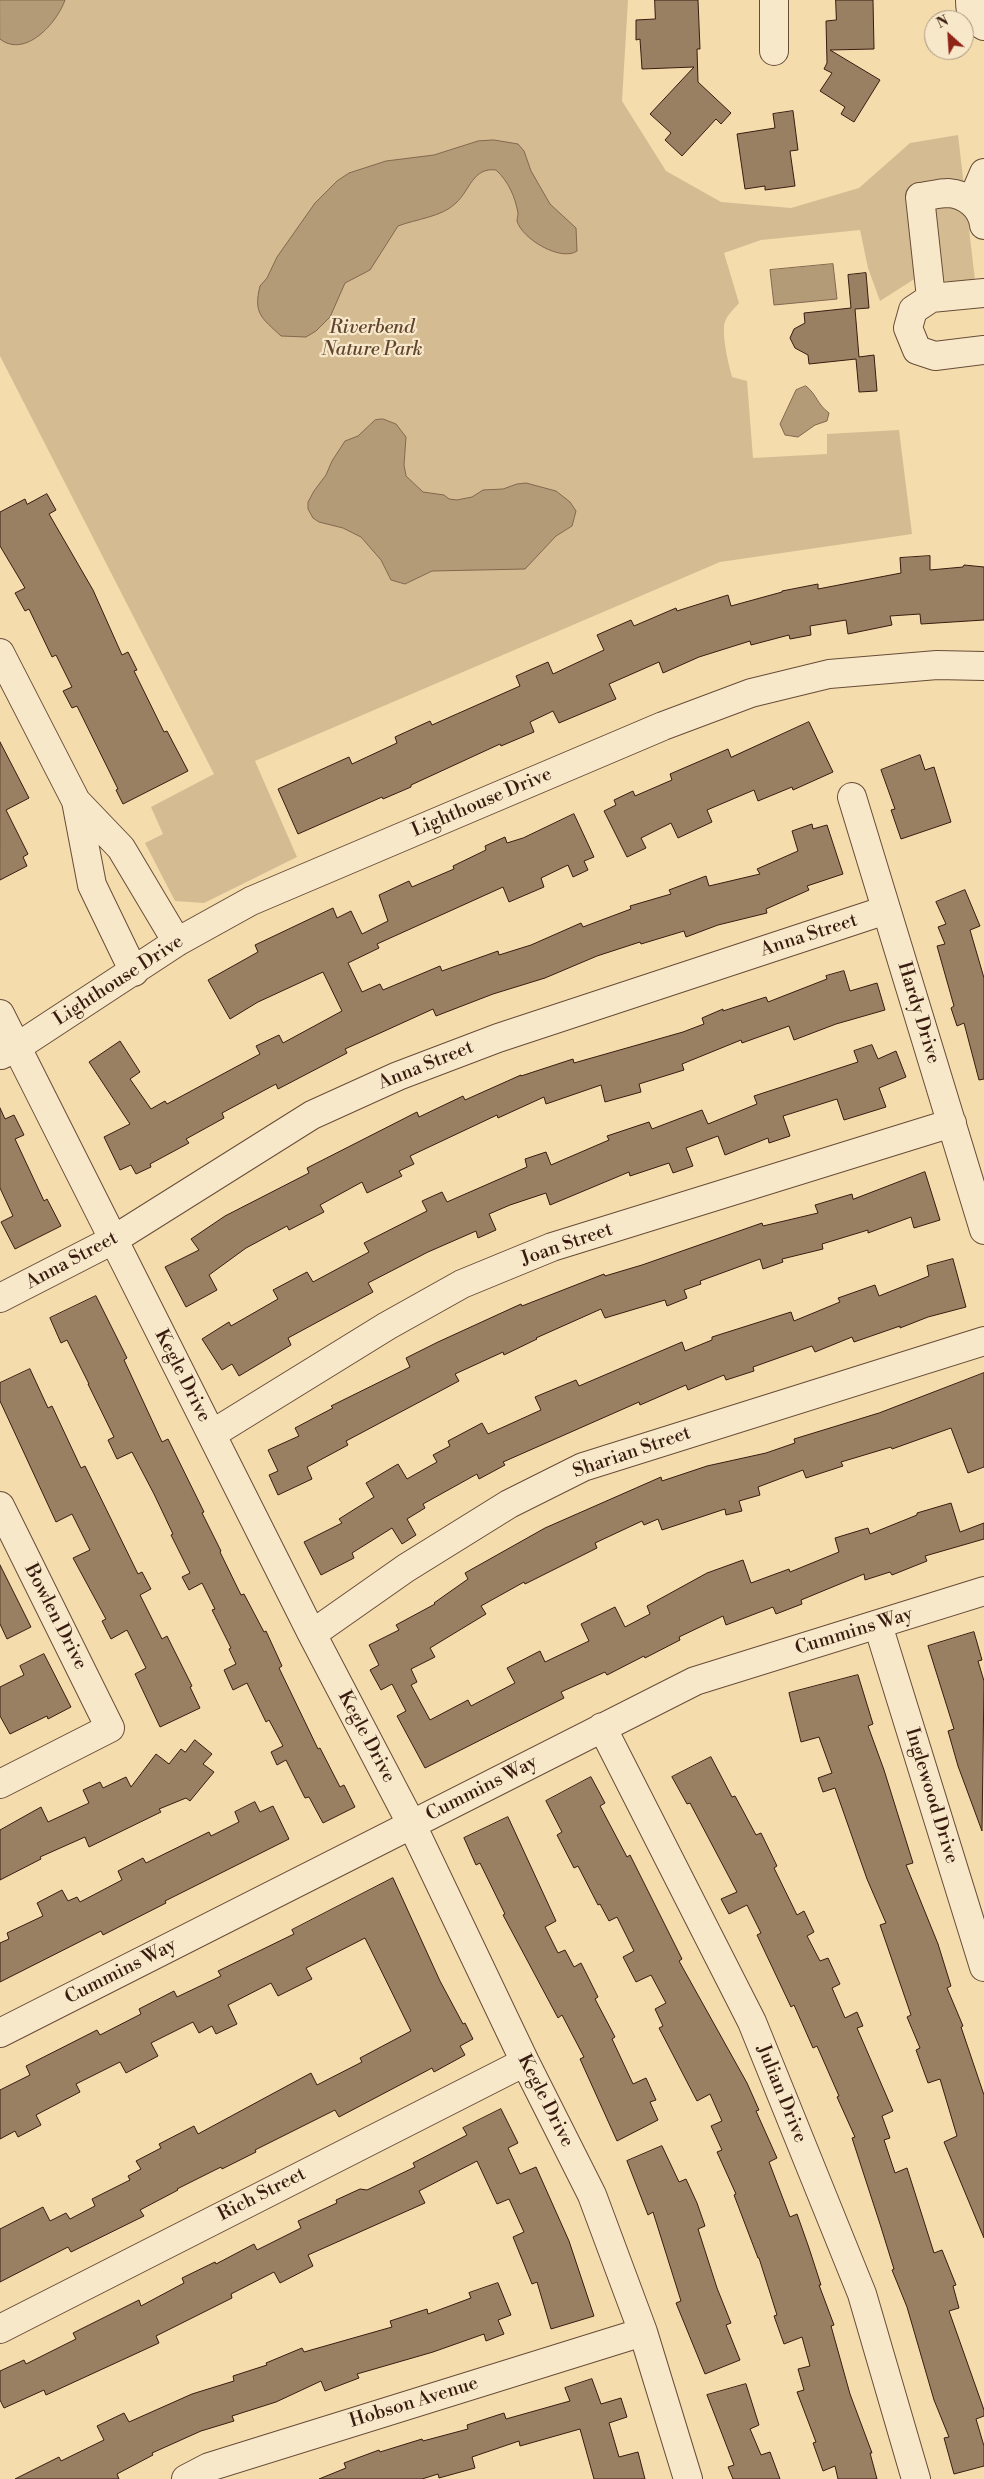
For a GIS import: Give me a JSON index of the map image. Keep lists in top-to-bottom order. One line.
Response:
{"streets":{"street":["Lighthouse Drive","Anna Street","Hardy Drive","Joan Street","Kegle Drive","Sharian Street","Bowlen Drive","Cummins Way","Inglewood Drive","Julian Drive","Rich Street","Hobson Avenue"]},"crossings":[["Lighthouse Drive","Kegle Drive"],["Anna Street","Hardy Drive"],["Anna Street","Kegle Drive"],["Hardy Drive","Joan Street"],["Joan Street","Kegle Drive"],["Kegle Drive","Sharian Street"],["Kegle Drive","Cummins Way"],["Kegle Drive","Rich Street"],["Kegle Drive","Hobson Avenue"],["Cummins Way","Inglewood Drive"],["Cummins Way","Julian Drive"]],"parks":["Riverbend Nature Park"],"north":"top left"}
